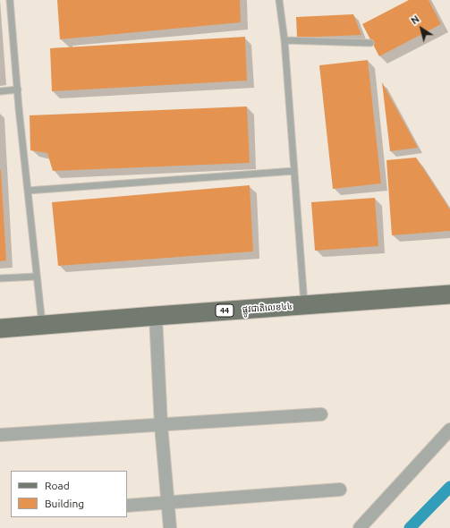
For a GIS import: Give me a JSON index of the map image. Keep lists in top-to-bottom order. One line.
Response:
{"streets":{"main road":["ផ្លូវជាតិលេខ៤៤","44"]},"legend":["Road","Building"],"north":"top left"}
